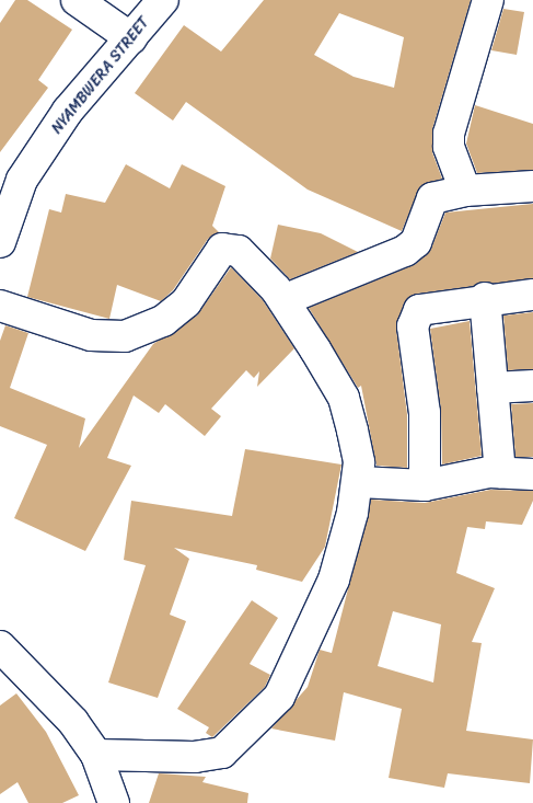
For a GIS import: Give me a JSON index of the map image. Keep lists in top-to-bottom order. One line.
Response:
{"streets":{"street":["NYAMBWERA STREET"]}}
